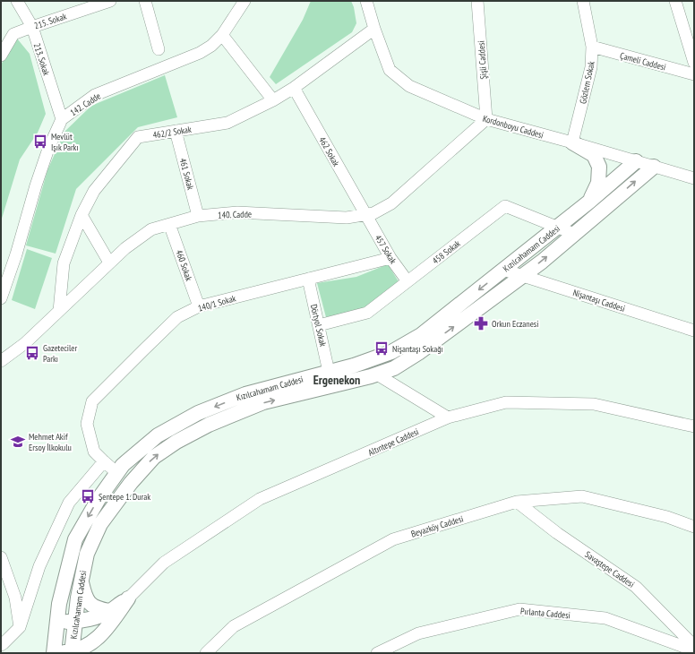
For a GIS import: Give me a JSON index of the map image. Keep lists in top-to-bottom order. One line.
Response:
{"streets":{"main road":["Kızılcahamam Caddesi"],"street":["215. Sokak","213. Sokak","Şişli Caddesi","Çameli Caddesi","Gözlem Sokak","142. Cadde","Kordonboyu Caddesi","462/2 Sokak","462 Sokak","461 Sokak","140. Cadde","457 Sokak","458 Sokak","460 Sokak","Nişantaşı Caddesi","140/1 Sokak","Dörtyol Sokak","Altıntepe Caddesi","Beyazköy Caddesi","Savaştepe Caddesi","Pırlanta Caddesi"]},"crossings":[["215. Sokak","213. Sokak"],["213. Sokak","142. Cadde"],["Şişli Caddesi","Kordonboyu Caddesi"],["Şişli Caddesi","140. Cadde"],["Çameli Caddesi","Gözlem Sokak"],["Gözlem Sokak","Kordonboyu Caddesi"],["Kordonboyu Caddesi","462/2 Sokak"],["Kordonboyu Caddesi","140. Cadde"],["Kordonboyu Caddesi","Kızılcahamam Caddesi"],["462/2 Sokak","462 Sokak"],["462/2 Sokak","461 Sokak"],["462/2 Sokak","140. Cadde"],["462 Sokak","140. Cadde"],["462 Sokak","457 Sokak"],["461 Sokak","140. Cadde"],["140. Cadde","457 Sokak"],["140. Cadde","460 Sokak"],["Kızılcahamam Caddesi","458 Sokak"],["Kızılcahamam Caddesi","Nişantaşı Caddesi"],["Kızılcahamam Caddesi","140/1 Sokak"],["Kızılcahamam Caddesi","Dörtyol Sokak"],["457 Sokak","458 Sokak"],["457 Sokak","140/1 Sokak"],["458 Sokak","Dörtyol Sokak"],["460 Sokak","140/1 Sokak"],["140/1 Sokak","Dörtyol Sokak"],["Beyazköy Caddesi","Savaştepe Caddesi"]],"districts":["Ergenekon"],"places":{"bus stop":["Mevlüt Işık Parkı","Nişantaşı Sokağı","Gazeteciler Parkı","Şentepe 1. Durak"],"pharmacy":["Orkun Eczanesi"],"school or university":["Mehmet Akif Ersoy İlkokulu"]}}
